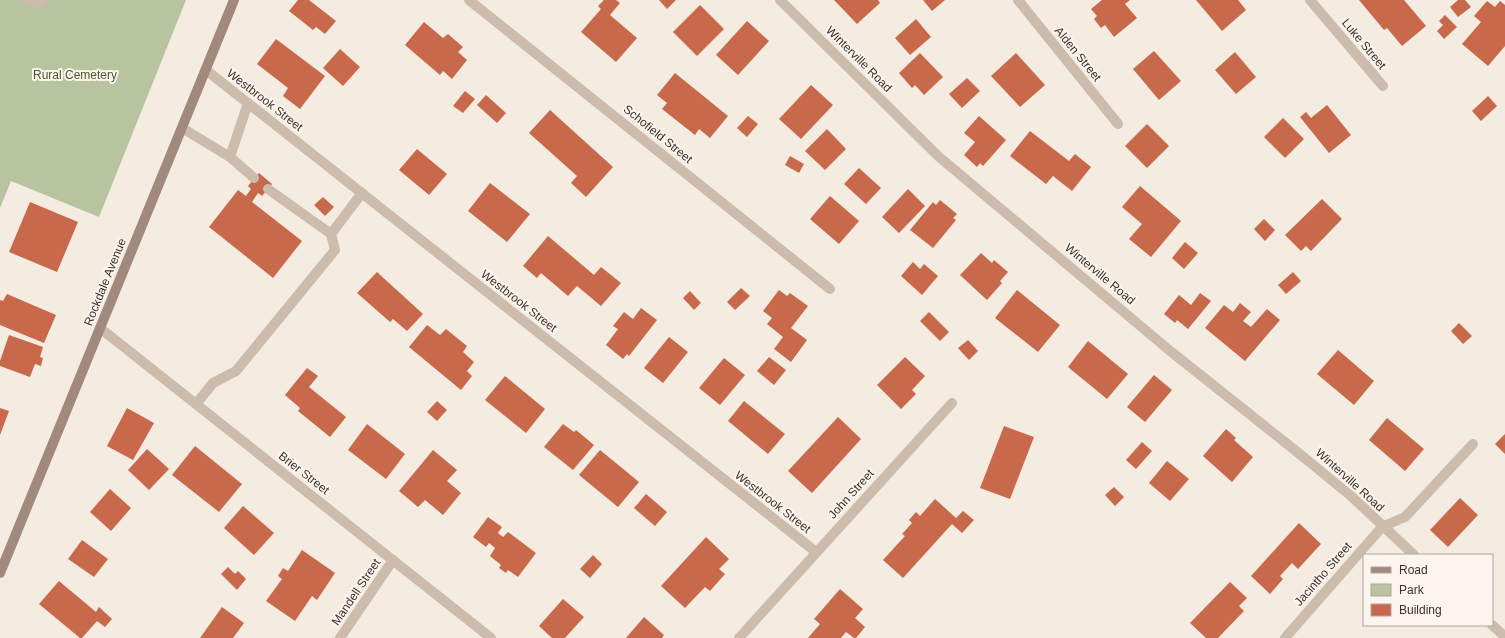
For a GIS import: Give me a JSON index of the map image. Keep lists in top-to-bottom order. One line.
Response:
{"streets":{"main road":["Rockdale Avenue"],"street":["Luke Street","Alden Street","Winterville Road","Westbrook Street","Schofield Street","Brier Street","John Street","Jacintho Street","Mandell Street"]},"crossings":[["Winterville Road","Jacintho Street"],["Westbrook Street","Rockdale Avenue"],["Westbrook Street","John Street"],["Rockdale Avenue","Brier Street"],["Brier Street","Mandell Street"]],"parks":["Rural Cemetery"],"legend":["Road","Park","Building"]}
